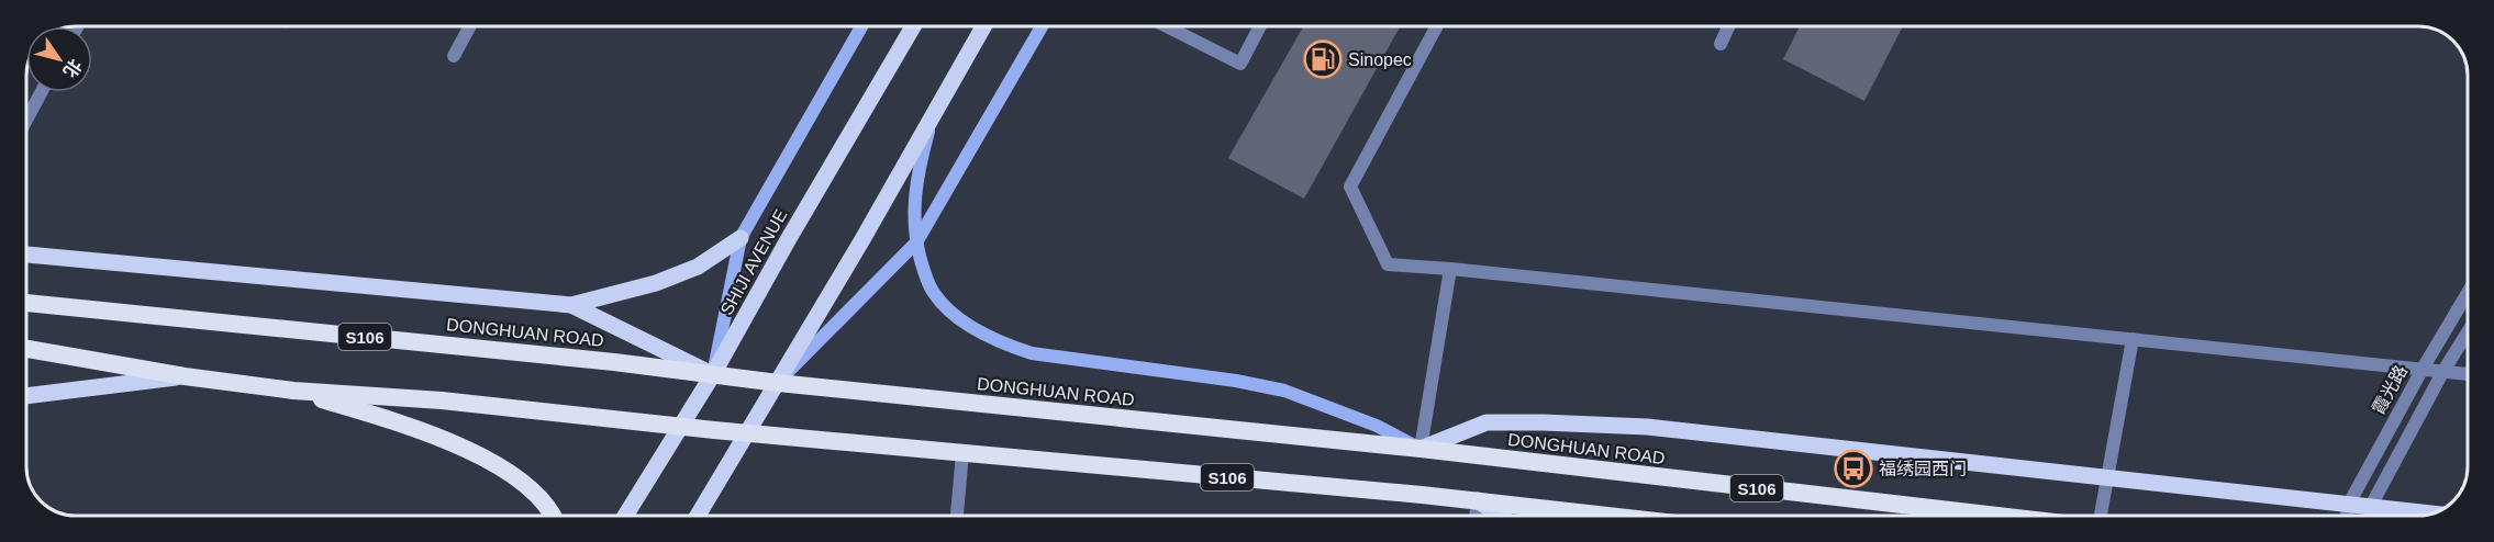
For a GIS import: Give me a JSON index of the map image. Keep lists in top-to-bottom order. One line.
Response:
{"streets":{"highway":["DONGHUAN ROAD","S106"],"main road":["SHIJI AVENUE"],"street":["霞光路"]},"crossings":[["SHIJI AVENUE","DONGHUAN ROAD"],["SHIJI AVENUE","S106"]],"places":{"fuel station":["Sinopec"],"bus stop":["福绣园西门"]},"north":"bottom right"}
